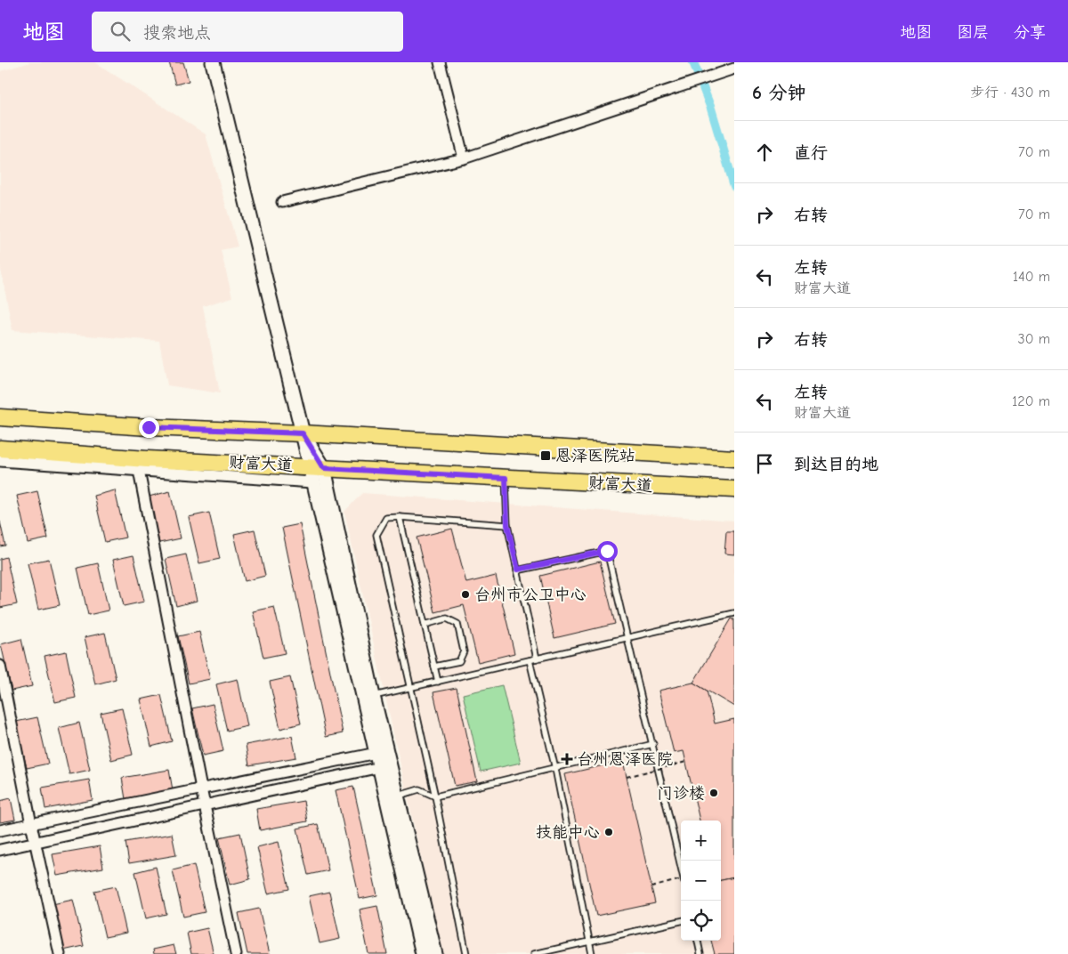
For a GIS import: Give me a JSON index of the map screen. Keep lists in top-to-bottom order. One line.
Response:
{"streets":{"main road":["财富大道"]},"places":{"transit":["恩泽医院站"],"other":["台州市公卫中心","门诊楼","技能中心"],"health":["台州恩泽医院"]},"page":{"header":"地图","search":"搜索地点","nav":["地图","图层","分享"],"heading":["6 分钟","步行 · 430 m"],"list":[["直行","70 m"],["右转","70 m"],["左转","财富大道","140 m"],["右转","30 m"],["左转","财富大道","120 m"],"到达目的地"],"map_buttons":["+","−"]}}
